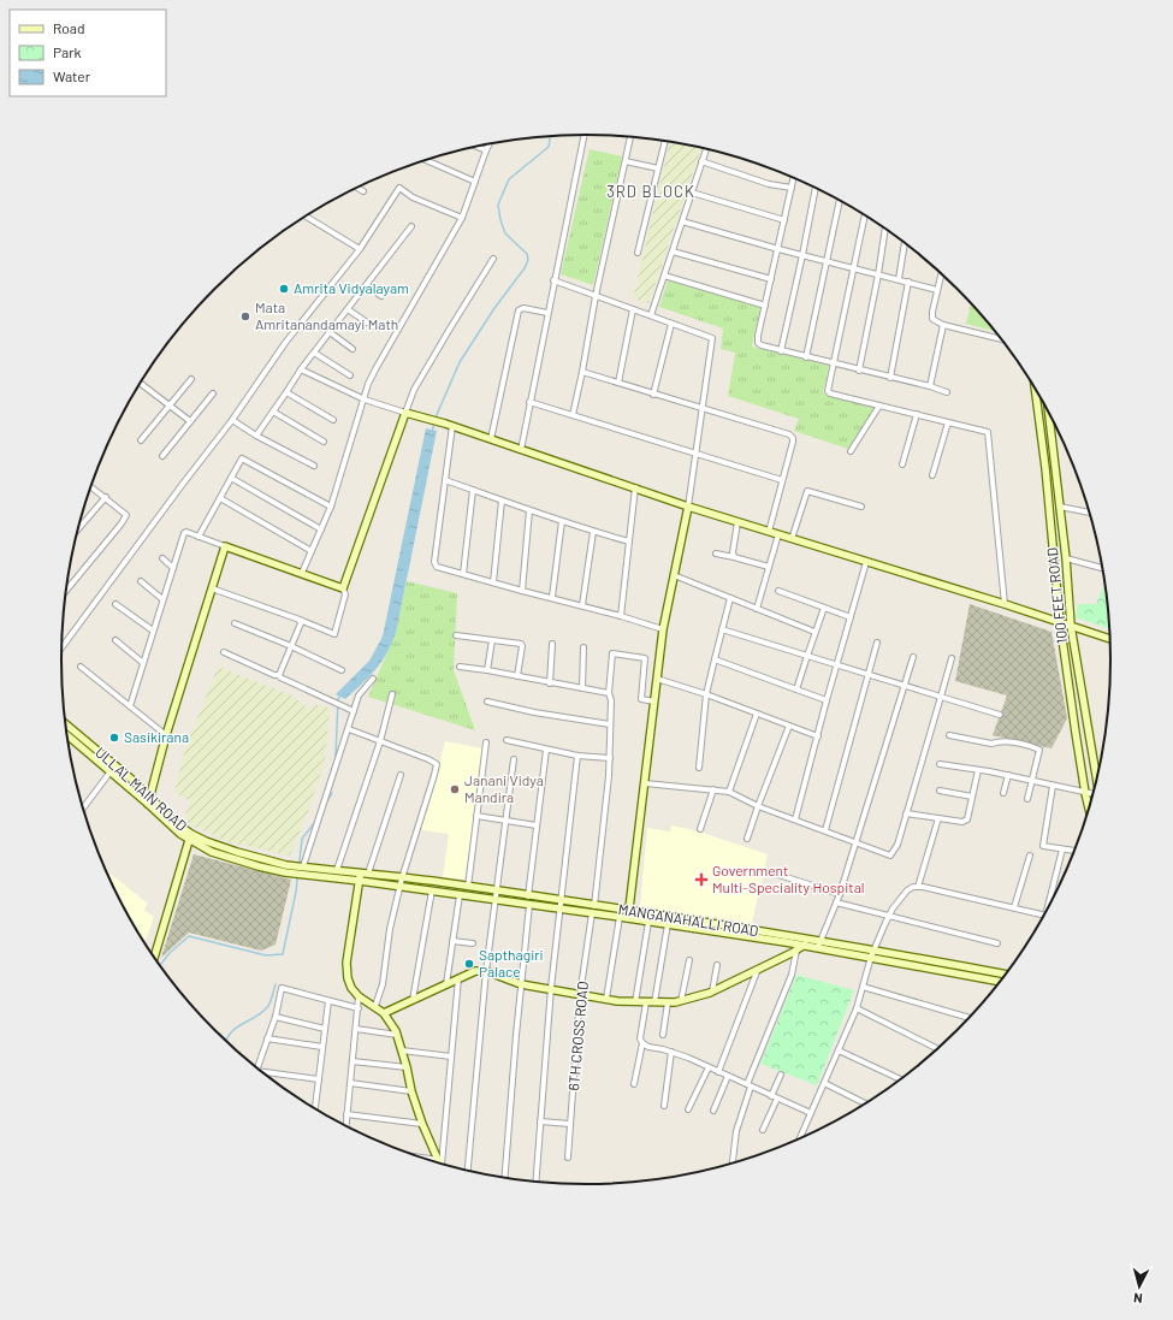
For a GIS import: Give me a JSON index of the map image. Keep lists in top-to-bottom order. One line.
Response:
{"streets":{"street":["100 FEET ROAD","ULLAL MAIN ROAD","MANGANAHALLI ROAD","6TH CROSS ROAD"]},"crossings":[["ULLAL MAIN ROAD","MANGANAHALLI ROAD"],["MANGANAHALLI ROAD","6TH CROSS ROAD"]],"districts":["3RD BLOCK"],"places":{"other":["Amrita Vidyalayam","Mata Amritanandamayi Math","Sasikirana","Janani Vidya Mandira","Sapthagiri Palace"],"health":["Government Multi-Speciality Hospital"]},"legend":["Road","Park","Water"],"north":"bottom"}
